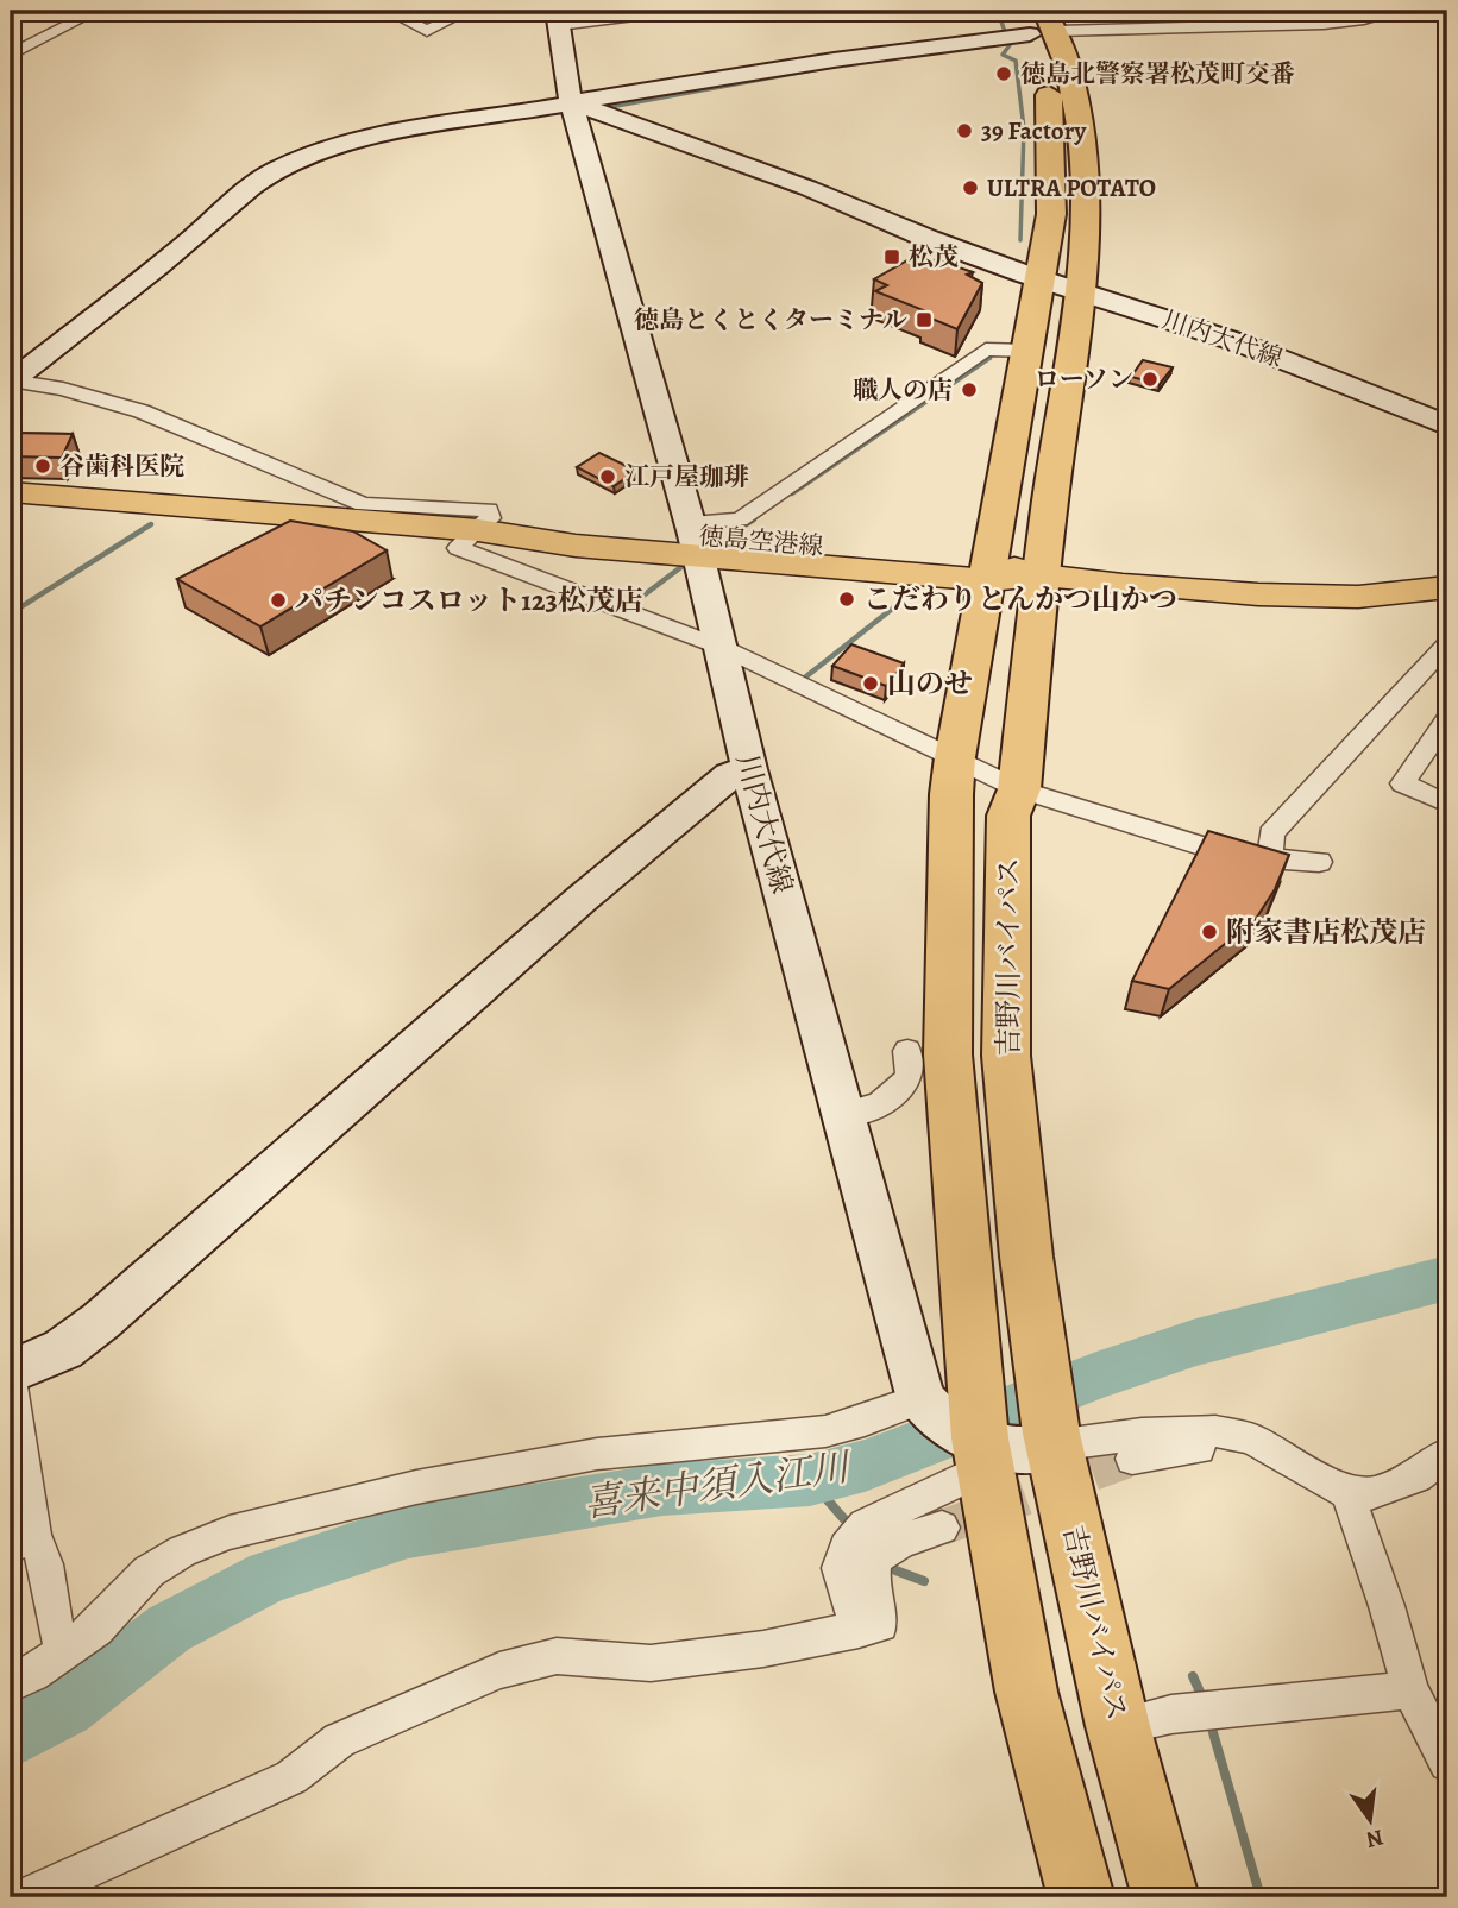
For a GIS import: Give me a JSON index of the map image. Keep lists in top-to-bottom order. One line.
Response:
{"streets":{"highway":["吉野川バイパス"],"main road":["川内大代線","徳島空港線"]},"crossings":[["川内大代線","徳島空港線"],["川内大代線","吉野川バイパス"],["徳島空港線","吉野川バイパス"]],"water":["喜来中須入江川"],"places":{"other":["徳島北警察署松茂町交番","39 Factory","ULTRA POTATO","ローソン","職人の店","谷歯科医院","江戸屋珈琲","こだわりとんかつ山かつ","パチンコスロット123松茂店","山のせ","附家書店松茂店"],"transit":["松茂","徳島とくとくターミナル"]},"north":"bottom"}
